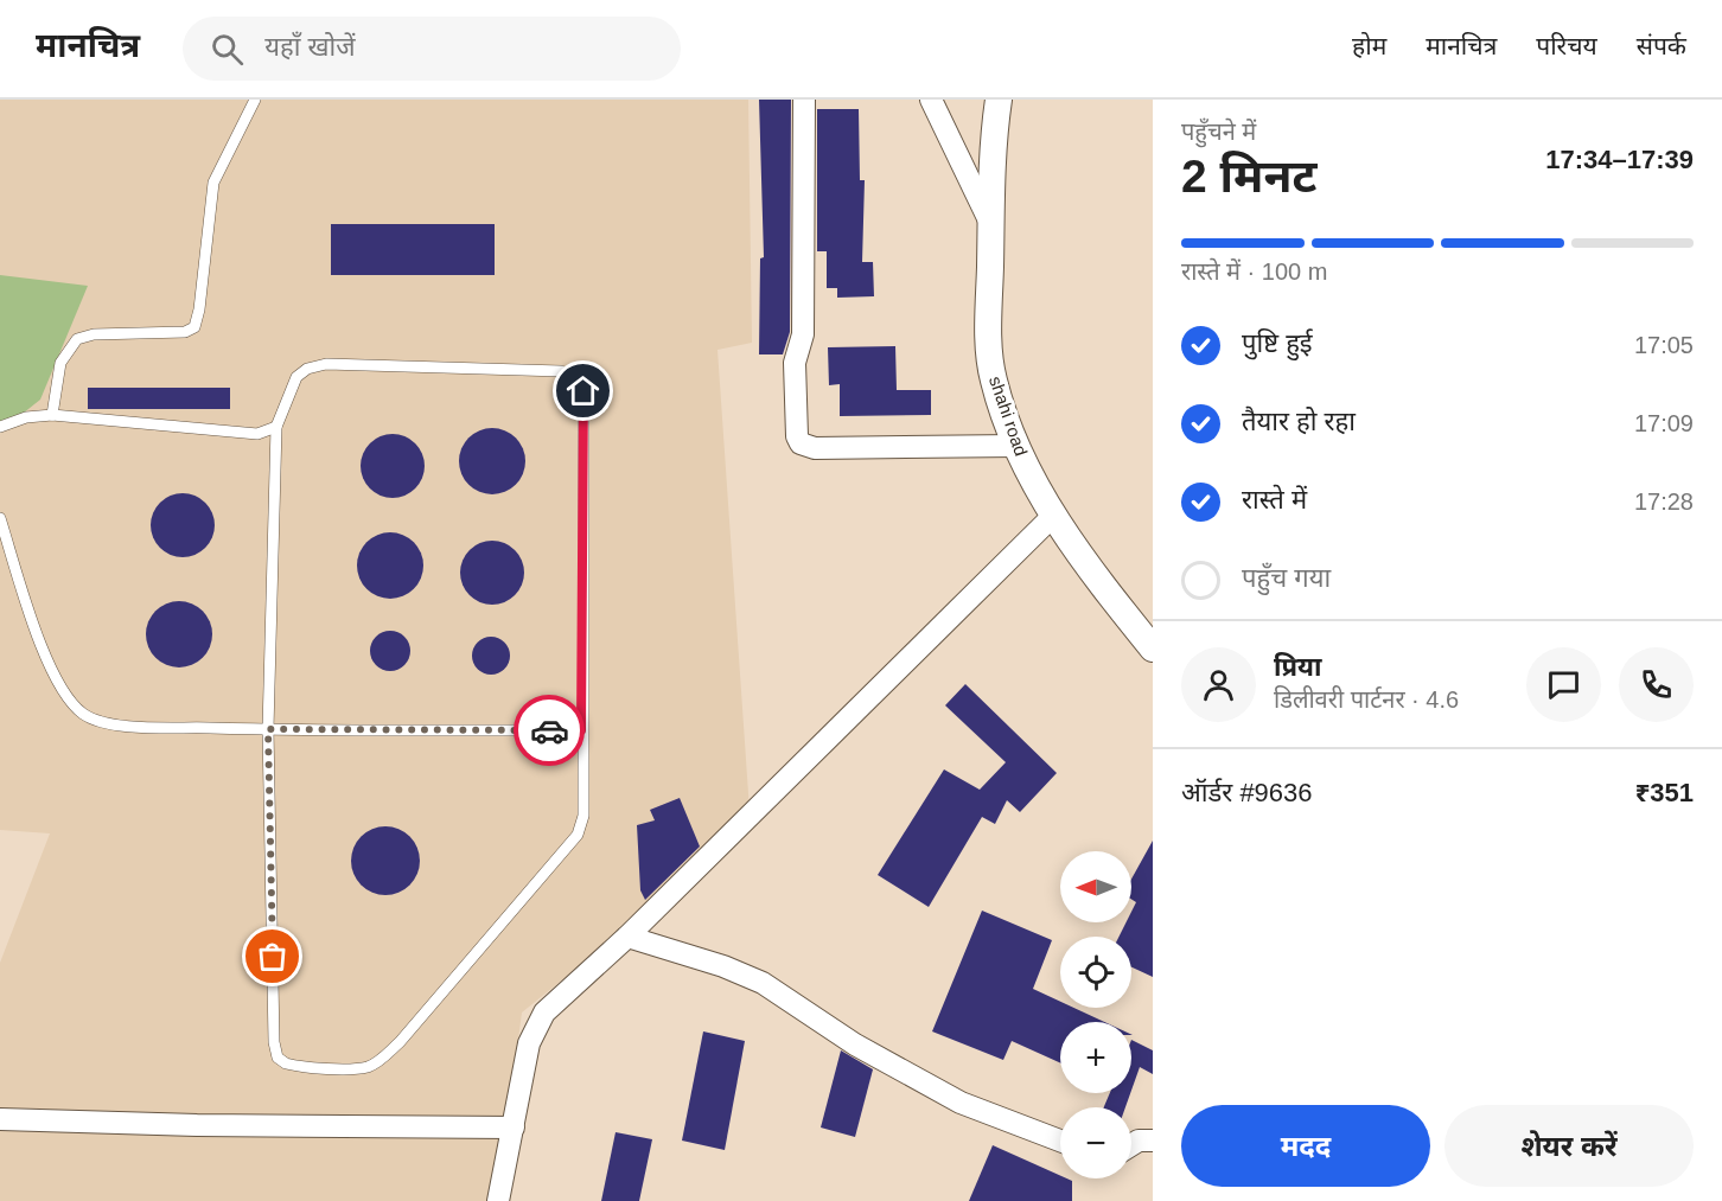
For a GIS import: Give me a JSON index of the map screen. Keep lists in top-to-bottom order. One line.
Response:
{"streets":{"street":["shahi road"]},"north":"left","page":{"header":"मानचित्र","search":"यहाँ खोजें","nav":["होम","मानचित्र","परिचय","संपर्क"],"heading":["2 मिनट","पहुँचने में","17:34–17:39"],"panel":["प्रिया","डिलीवरी पार्टनर · 4.6","ऑर्डर #9636","₹351"],"bar":"रास्ते में · 100 m","list":[["पुष्टि हुई","17:05"],["तैयार हो रहा","17:09"],["रास्ते में","17:28"],"पहुँच गया"],"map_buttons":["+","−"],"buttons":["मदद","शेयर करें"]}}
